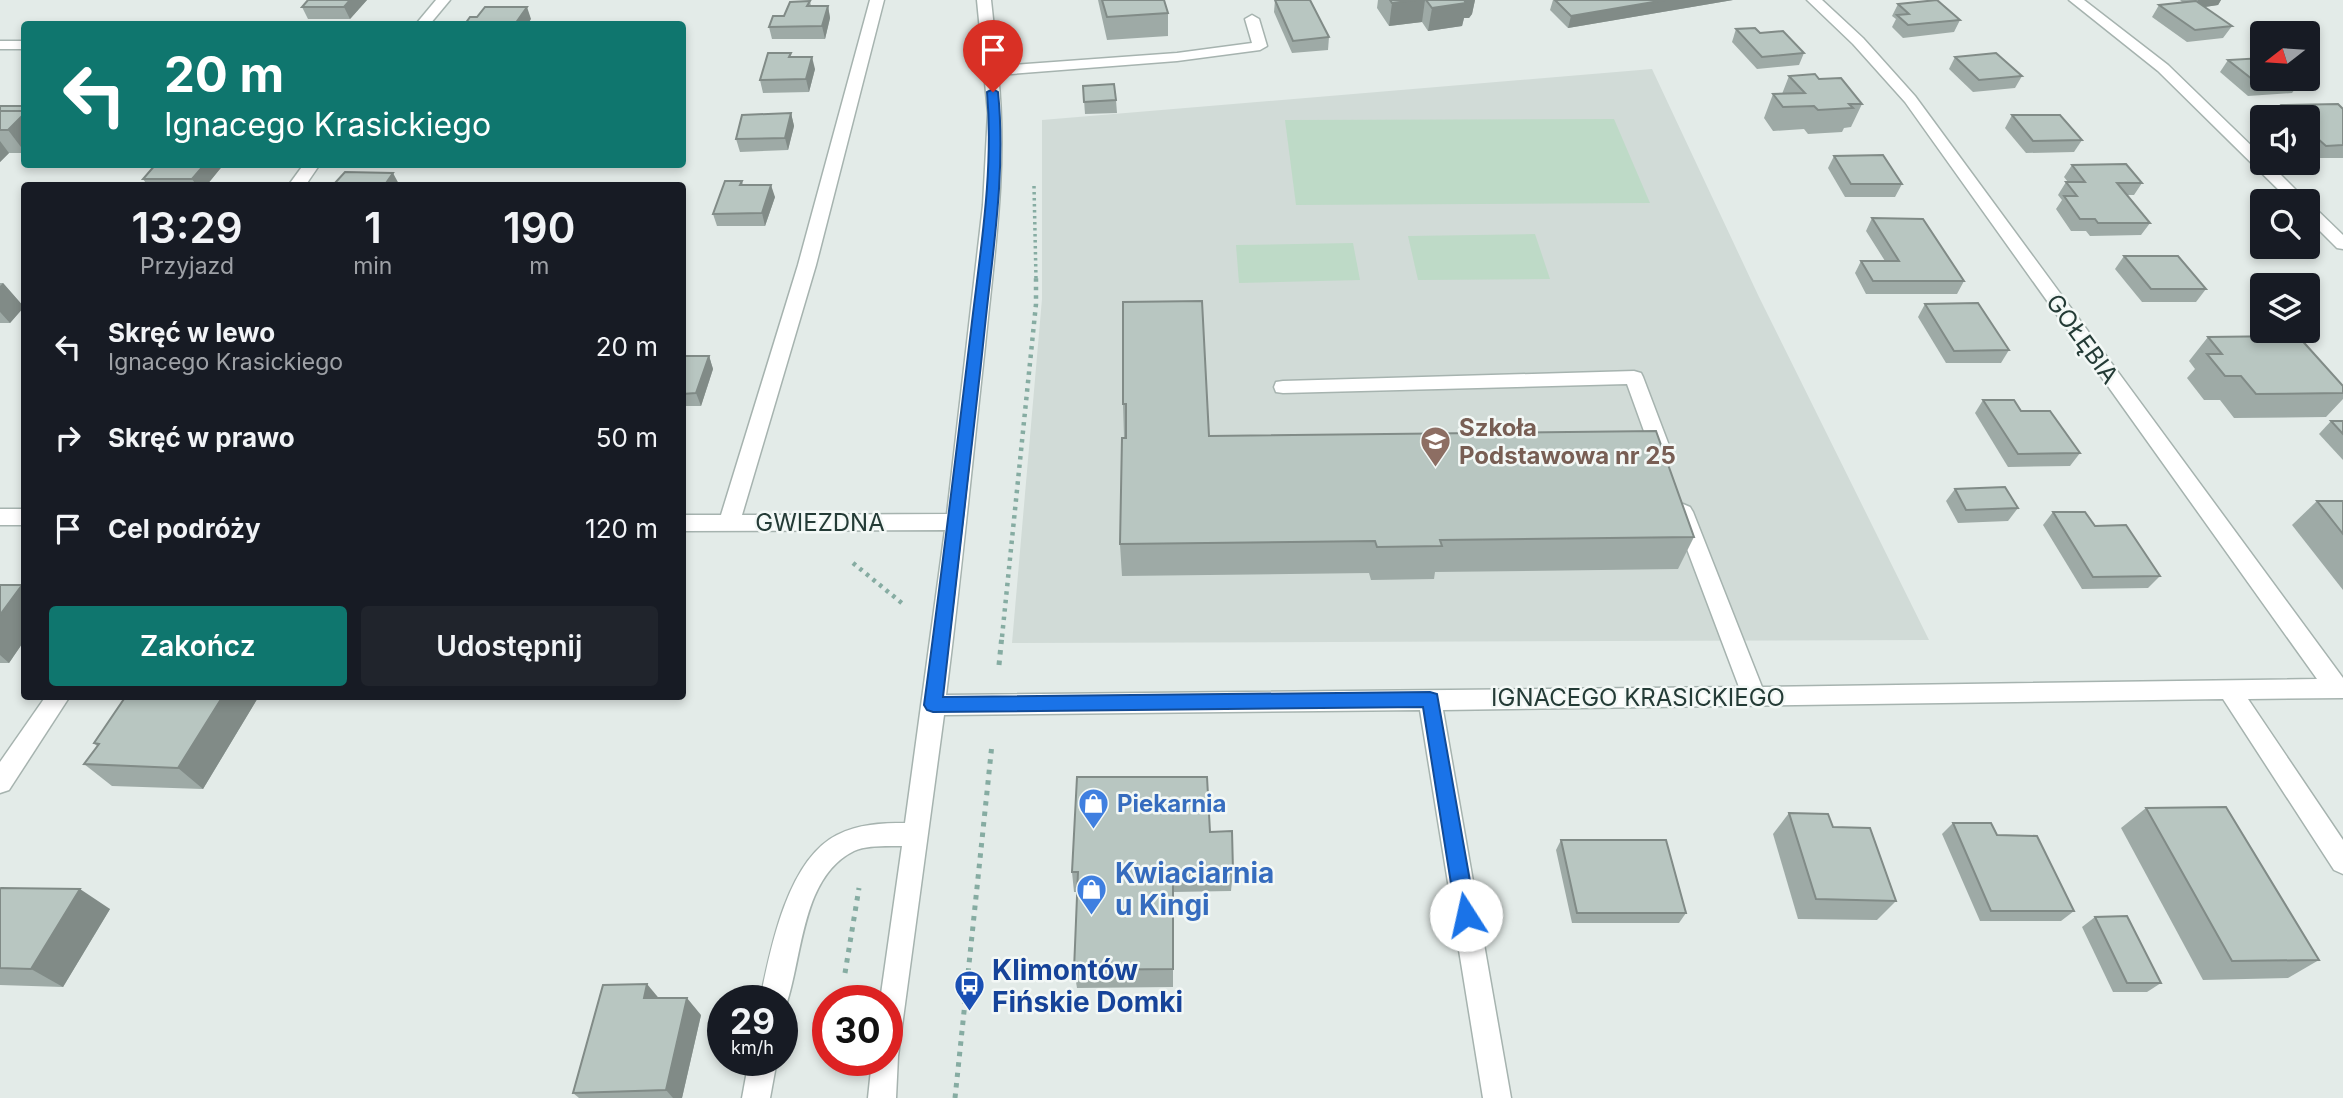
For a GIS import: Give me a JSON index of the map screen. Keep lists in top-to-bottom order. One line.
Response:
{"streets":{"street":["GOŁĘBIA","GWIEZDNA","IGNACEGO KRASICKIEGO"]},"crossings":[["GOŁĘBIA","IGNACEGO KRASICKIEGO"]],"places":{"school or university":["Szkoła Podstawowa nr 25"],"shop":["Piekarnia","Kwiaciarnia u Kingi"],"bus stop":["Klimontów Fińskie Domki"]},"north":"left","page":{"turn":["20 m","Ignacego Krasickiego"],"eta":["13:29","Przyjazd","1","min","190","m"],"list":[{"name":"Skręć w lewo","note":"Ignacego Krasickiego","value":"20 m"},{"name":"Skręć w prawo","value":"50 m"},{"name":"Cel podróży","value":"120 m"}],"buttons":["Zakończ","Udostępnij"],"speed":"29 km/h","limit":"30"}}
